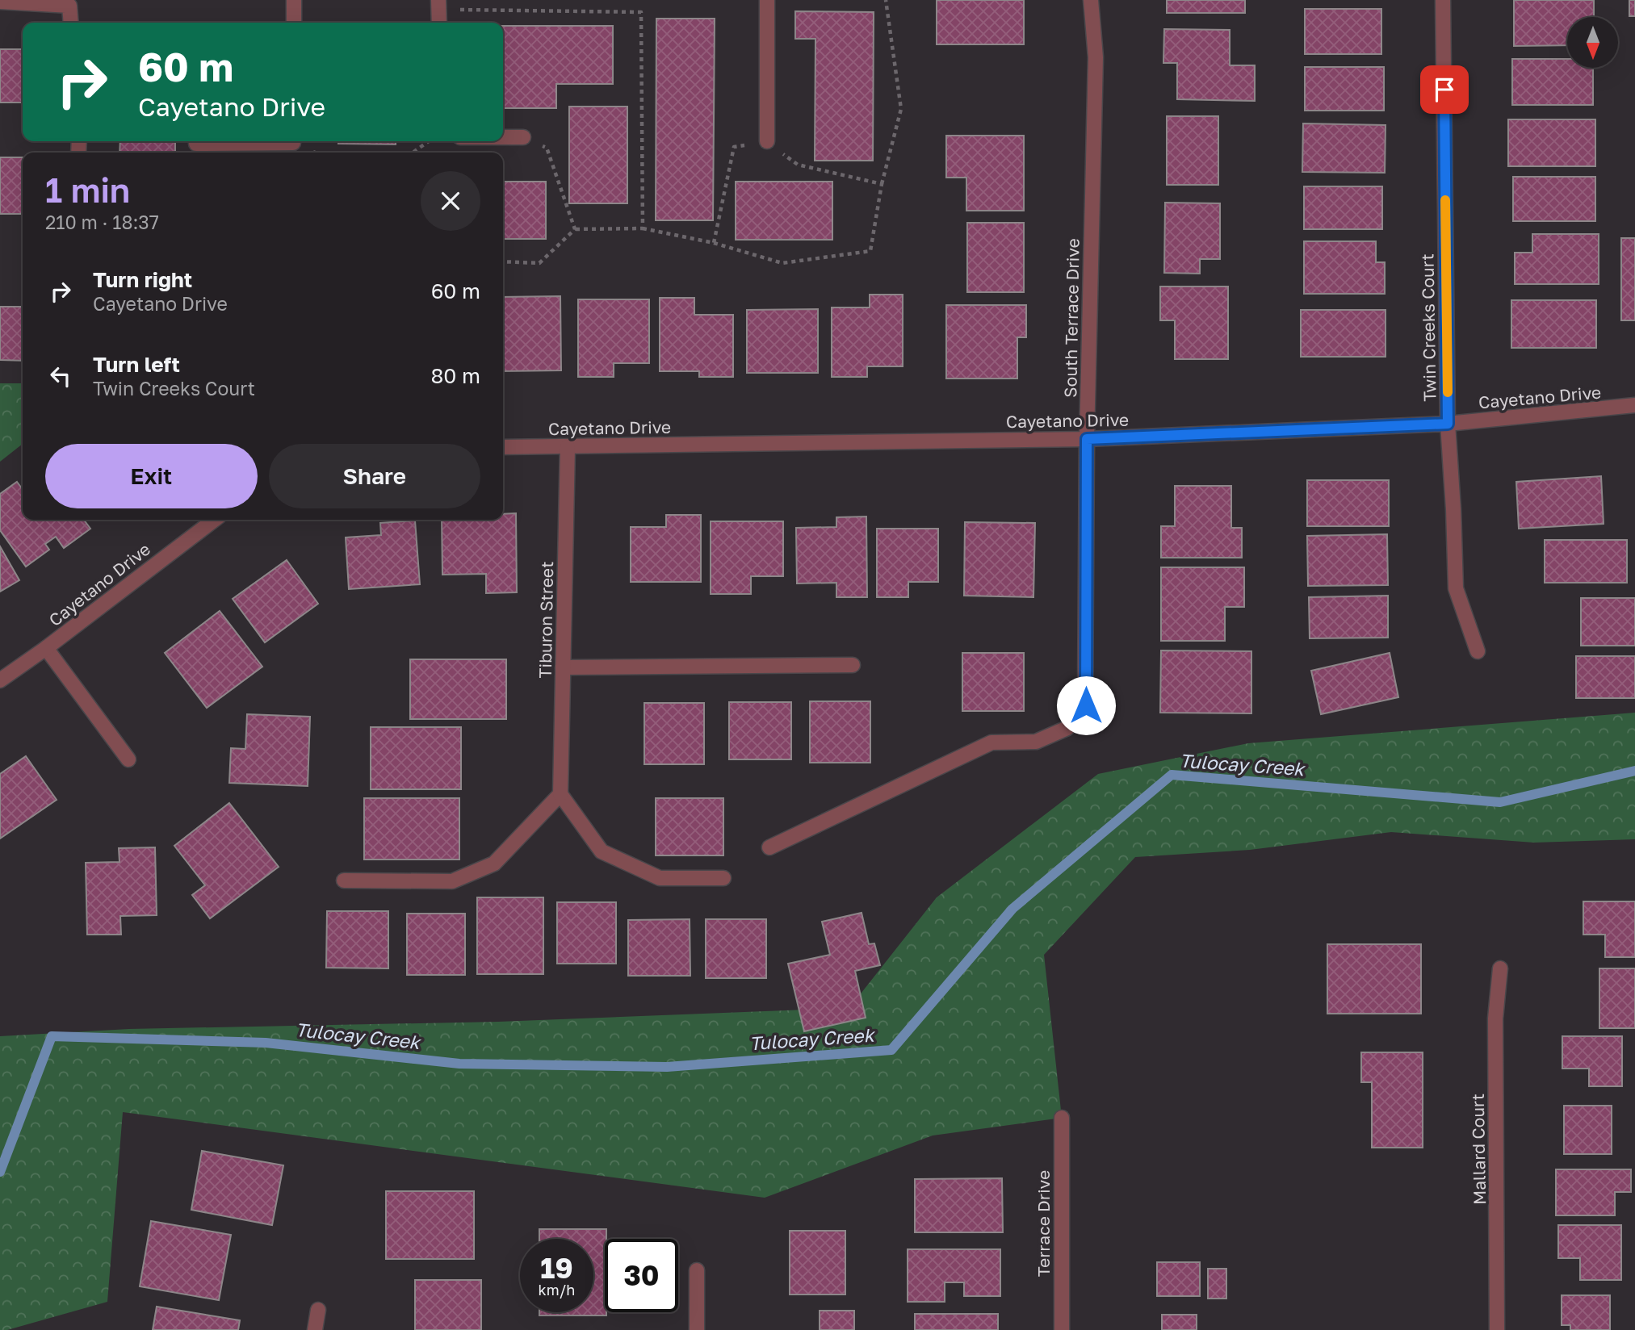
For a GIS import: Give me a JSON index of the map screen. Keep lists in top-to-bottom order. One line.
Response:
{"streets":{"street":["South Terrace Drive","Twin Creeks Court","Cayetano Drive","Tiburon Street","Mallard Court","Terrace Drive"]},"crossings":[["South Terrace Drive","Cayetano Drive"],["Twin Creeks Court","Cayetano Drive"],["Cayetano Drive","Tiburon Street"]],"water":["Tulocay Creek"],"north":"bottom","page":{"turn":["60 m","Cayetano Drive"],"heading":["1 min","210 m · 18:37"],"list":[{"name":"Turn right","note":"Cayetano Drive","value":"60 m"},{"name":"Turn left","note":"Twin Creeks Court","value":"80 m"}],"buttons":["Exit","Share"],"speed":"19 km/h","limit":"30"}}
